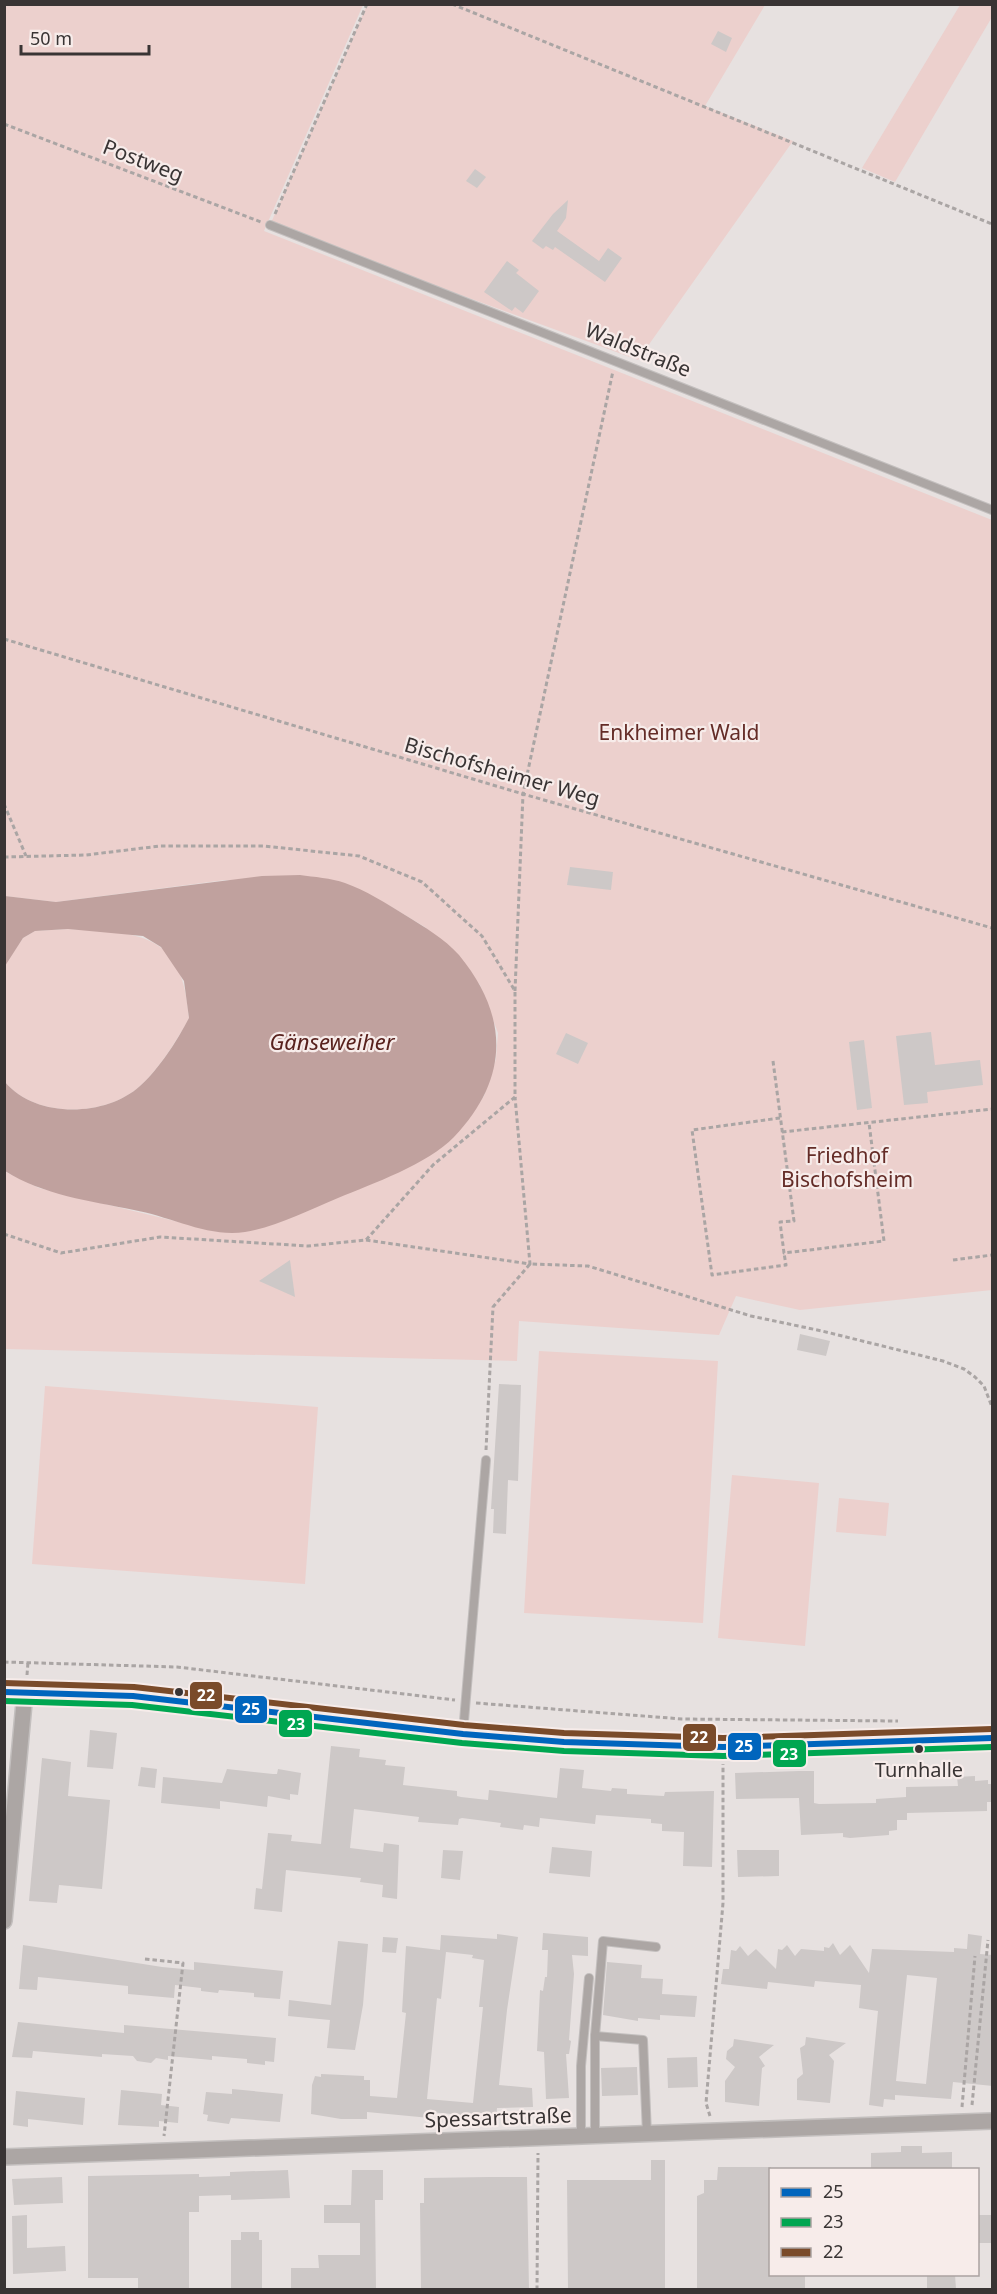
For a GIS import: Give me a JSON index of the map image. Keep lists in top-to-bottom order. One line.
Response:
{"streets":{"street":["Spessartstraße"],"lane":["Waldstraße"],"path":["Postweg","Bischofsheimer Weg"]},"crossings":[["Postweg","Waldstraße"]],"water":["Gänseweiher"],"parks":["Enkheimer Wald","Friedhof Bischofsheim"],"places":["Turnhalle"],"lines":["transit line 22","transit line 25","transit line 23"],"legend":["25","23","22"],"scale_bar":"50 m"}
